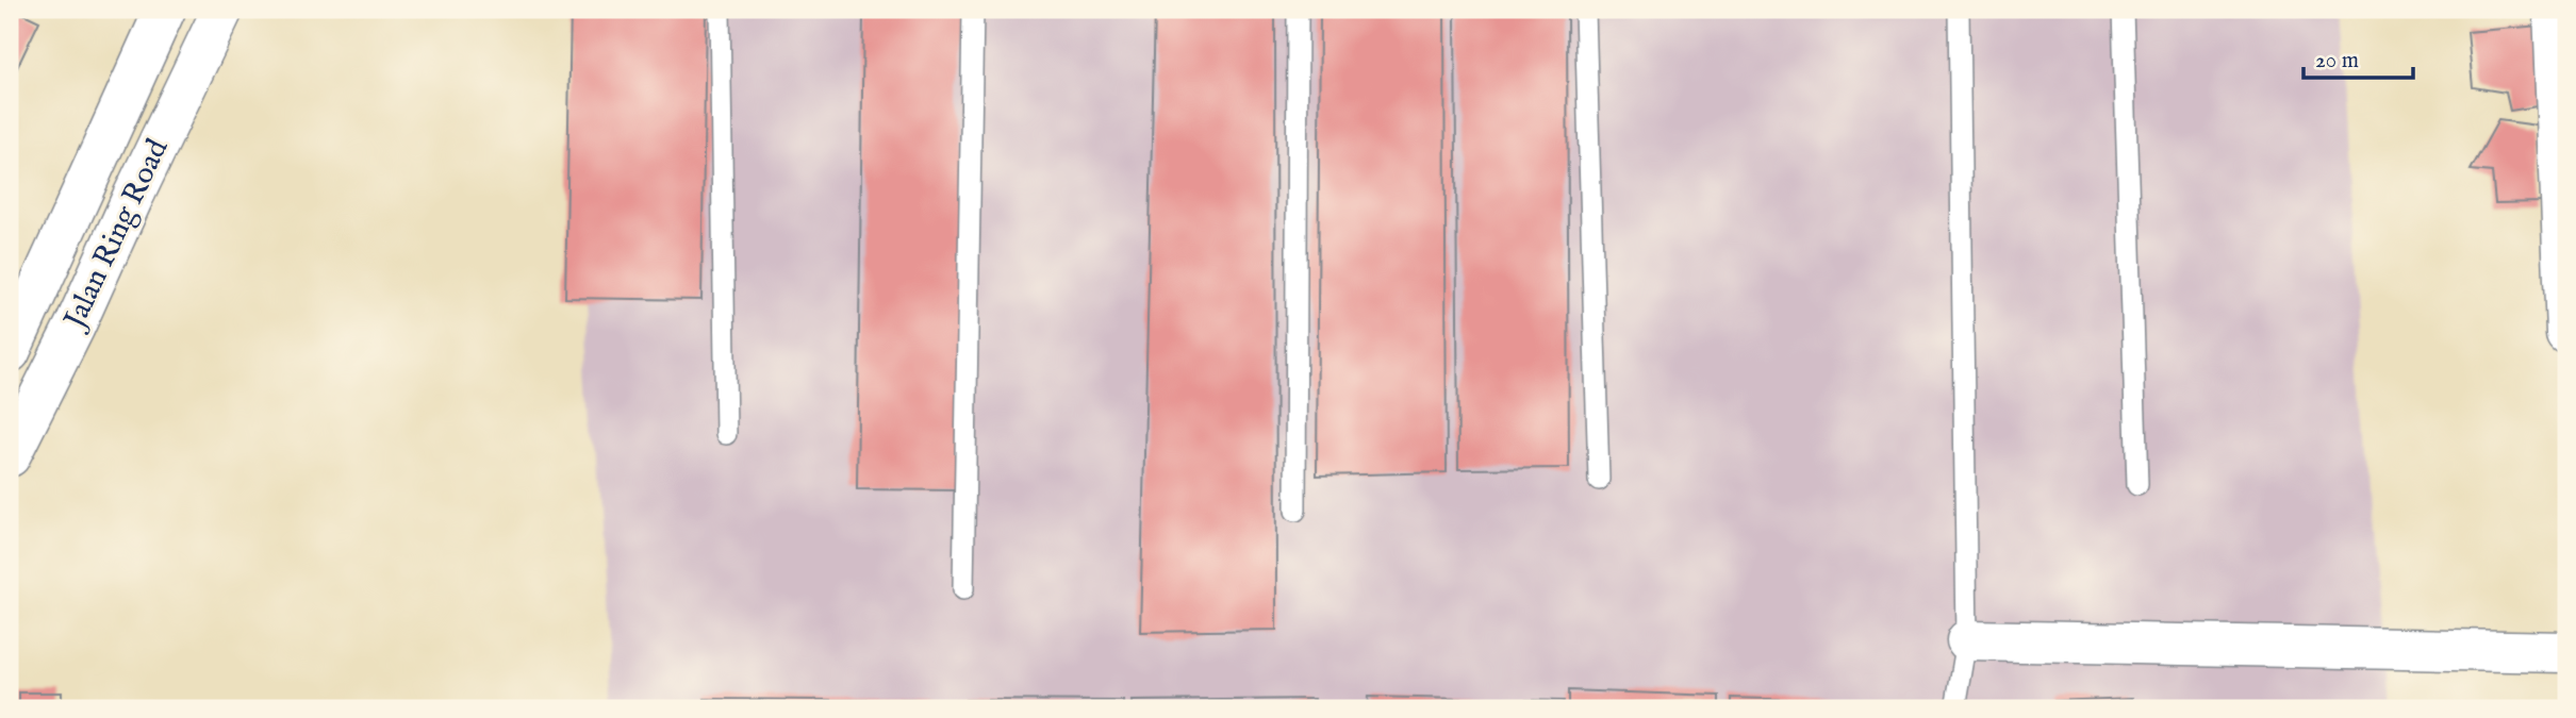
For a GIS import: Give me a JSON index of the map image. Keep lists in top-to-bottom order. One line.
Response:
{"streets":{"main road":["Jalan Ring Road"]},"scale_bar":"20 m"}
